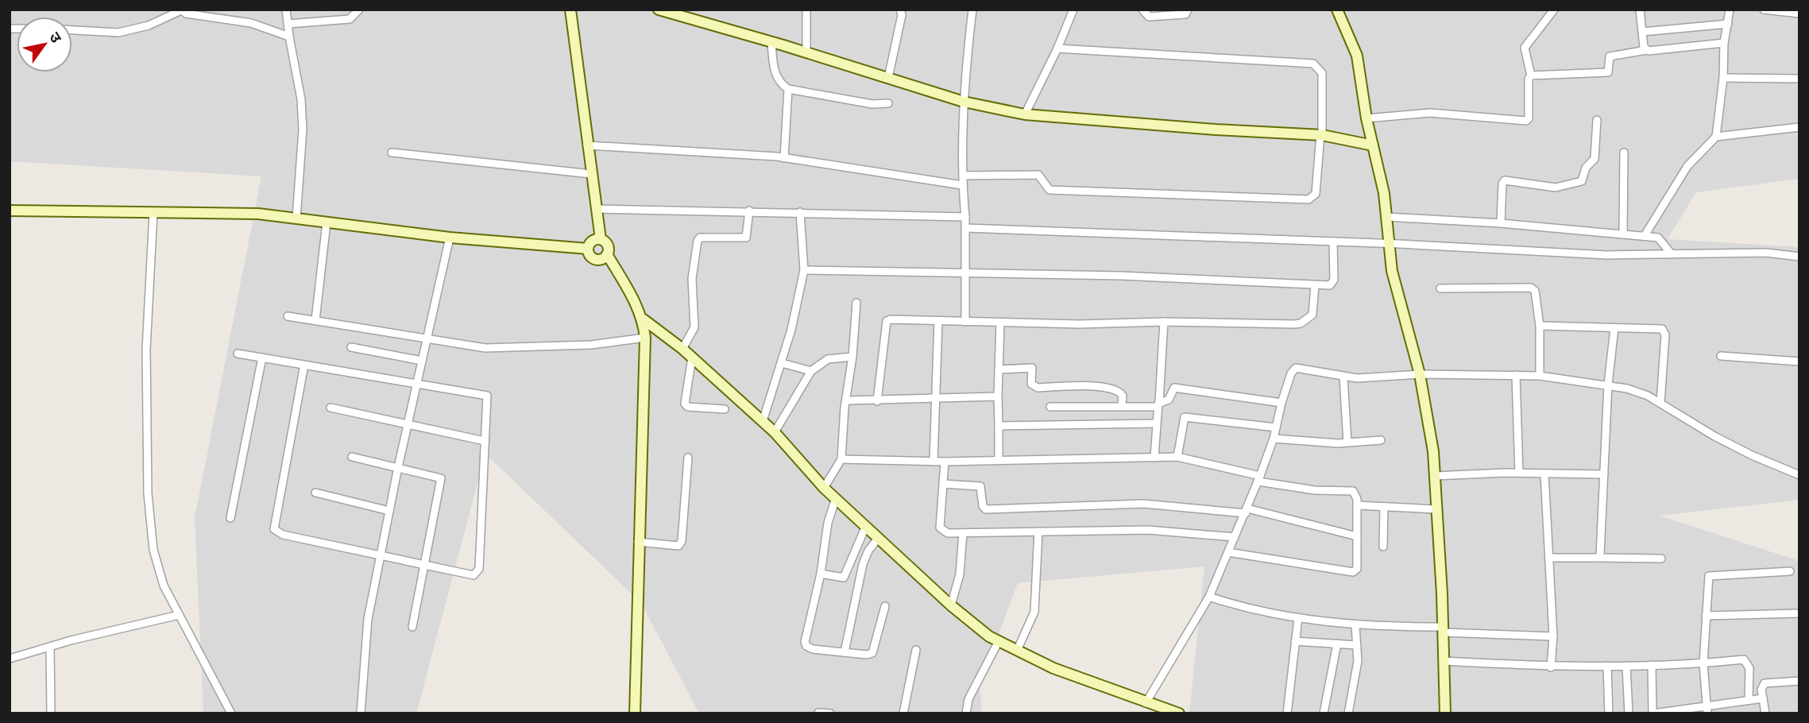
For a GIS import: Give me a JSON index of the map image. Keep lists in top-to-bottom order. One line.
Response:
{"north":"top right"}
